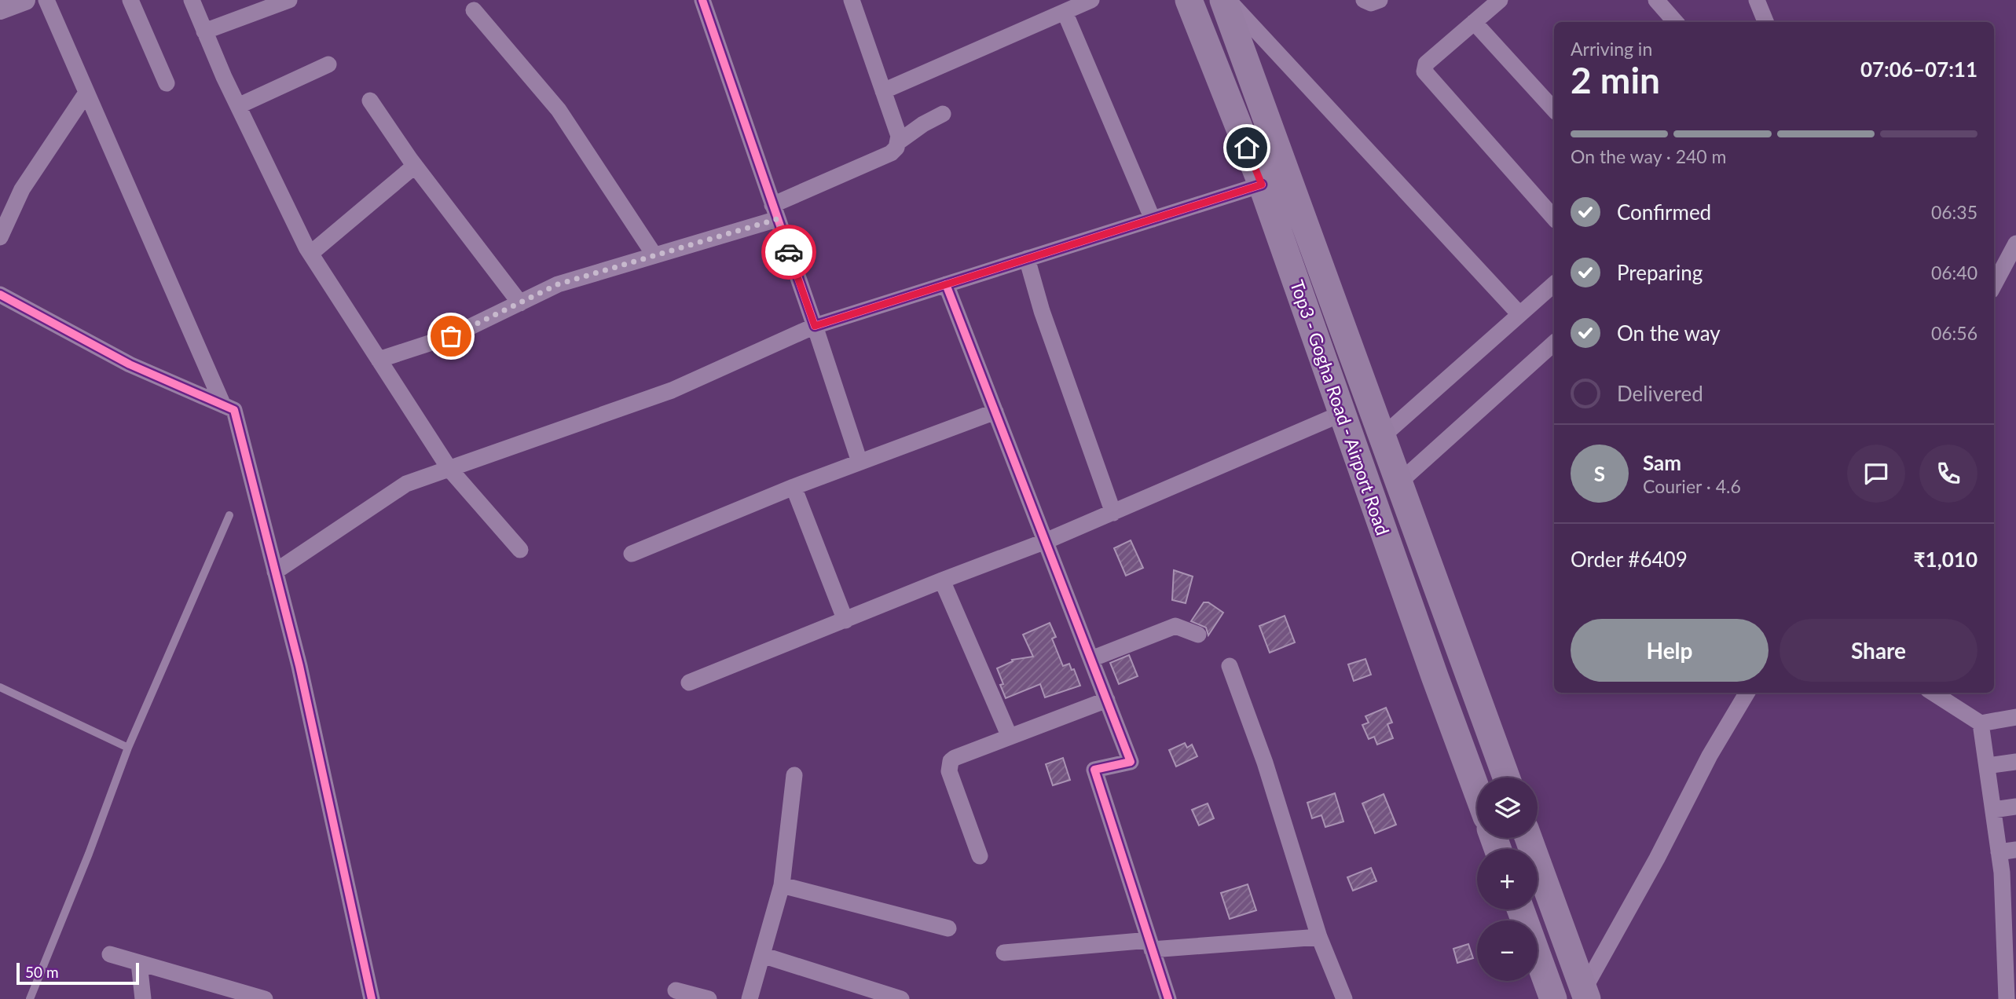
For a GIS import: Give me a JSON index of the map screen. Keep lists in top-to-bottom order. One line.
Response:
{"streets":{"main road":["Top3 - Gogha Road - Airport Road"]},"scale_bar":"50 m","page":{"heading":["2 min","Arriving in","07:06–07:11"],"panel":["Sam","Courier · 4.6","Order #6409","₹1,010"],"bar":"On the way · 240 m","list":[["Confirmed","06:35"],["Preparing","06:40"],["On the way","06:56"],"Delivered"],"round":"S","buttons":["Help","Share"],"map_buttons":["+","−"],"scale":"50 m"}}
